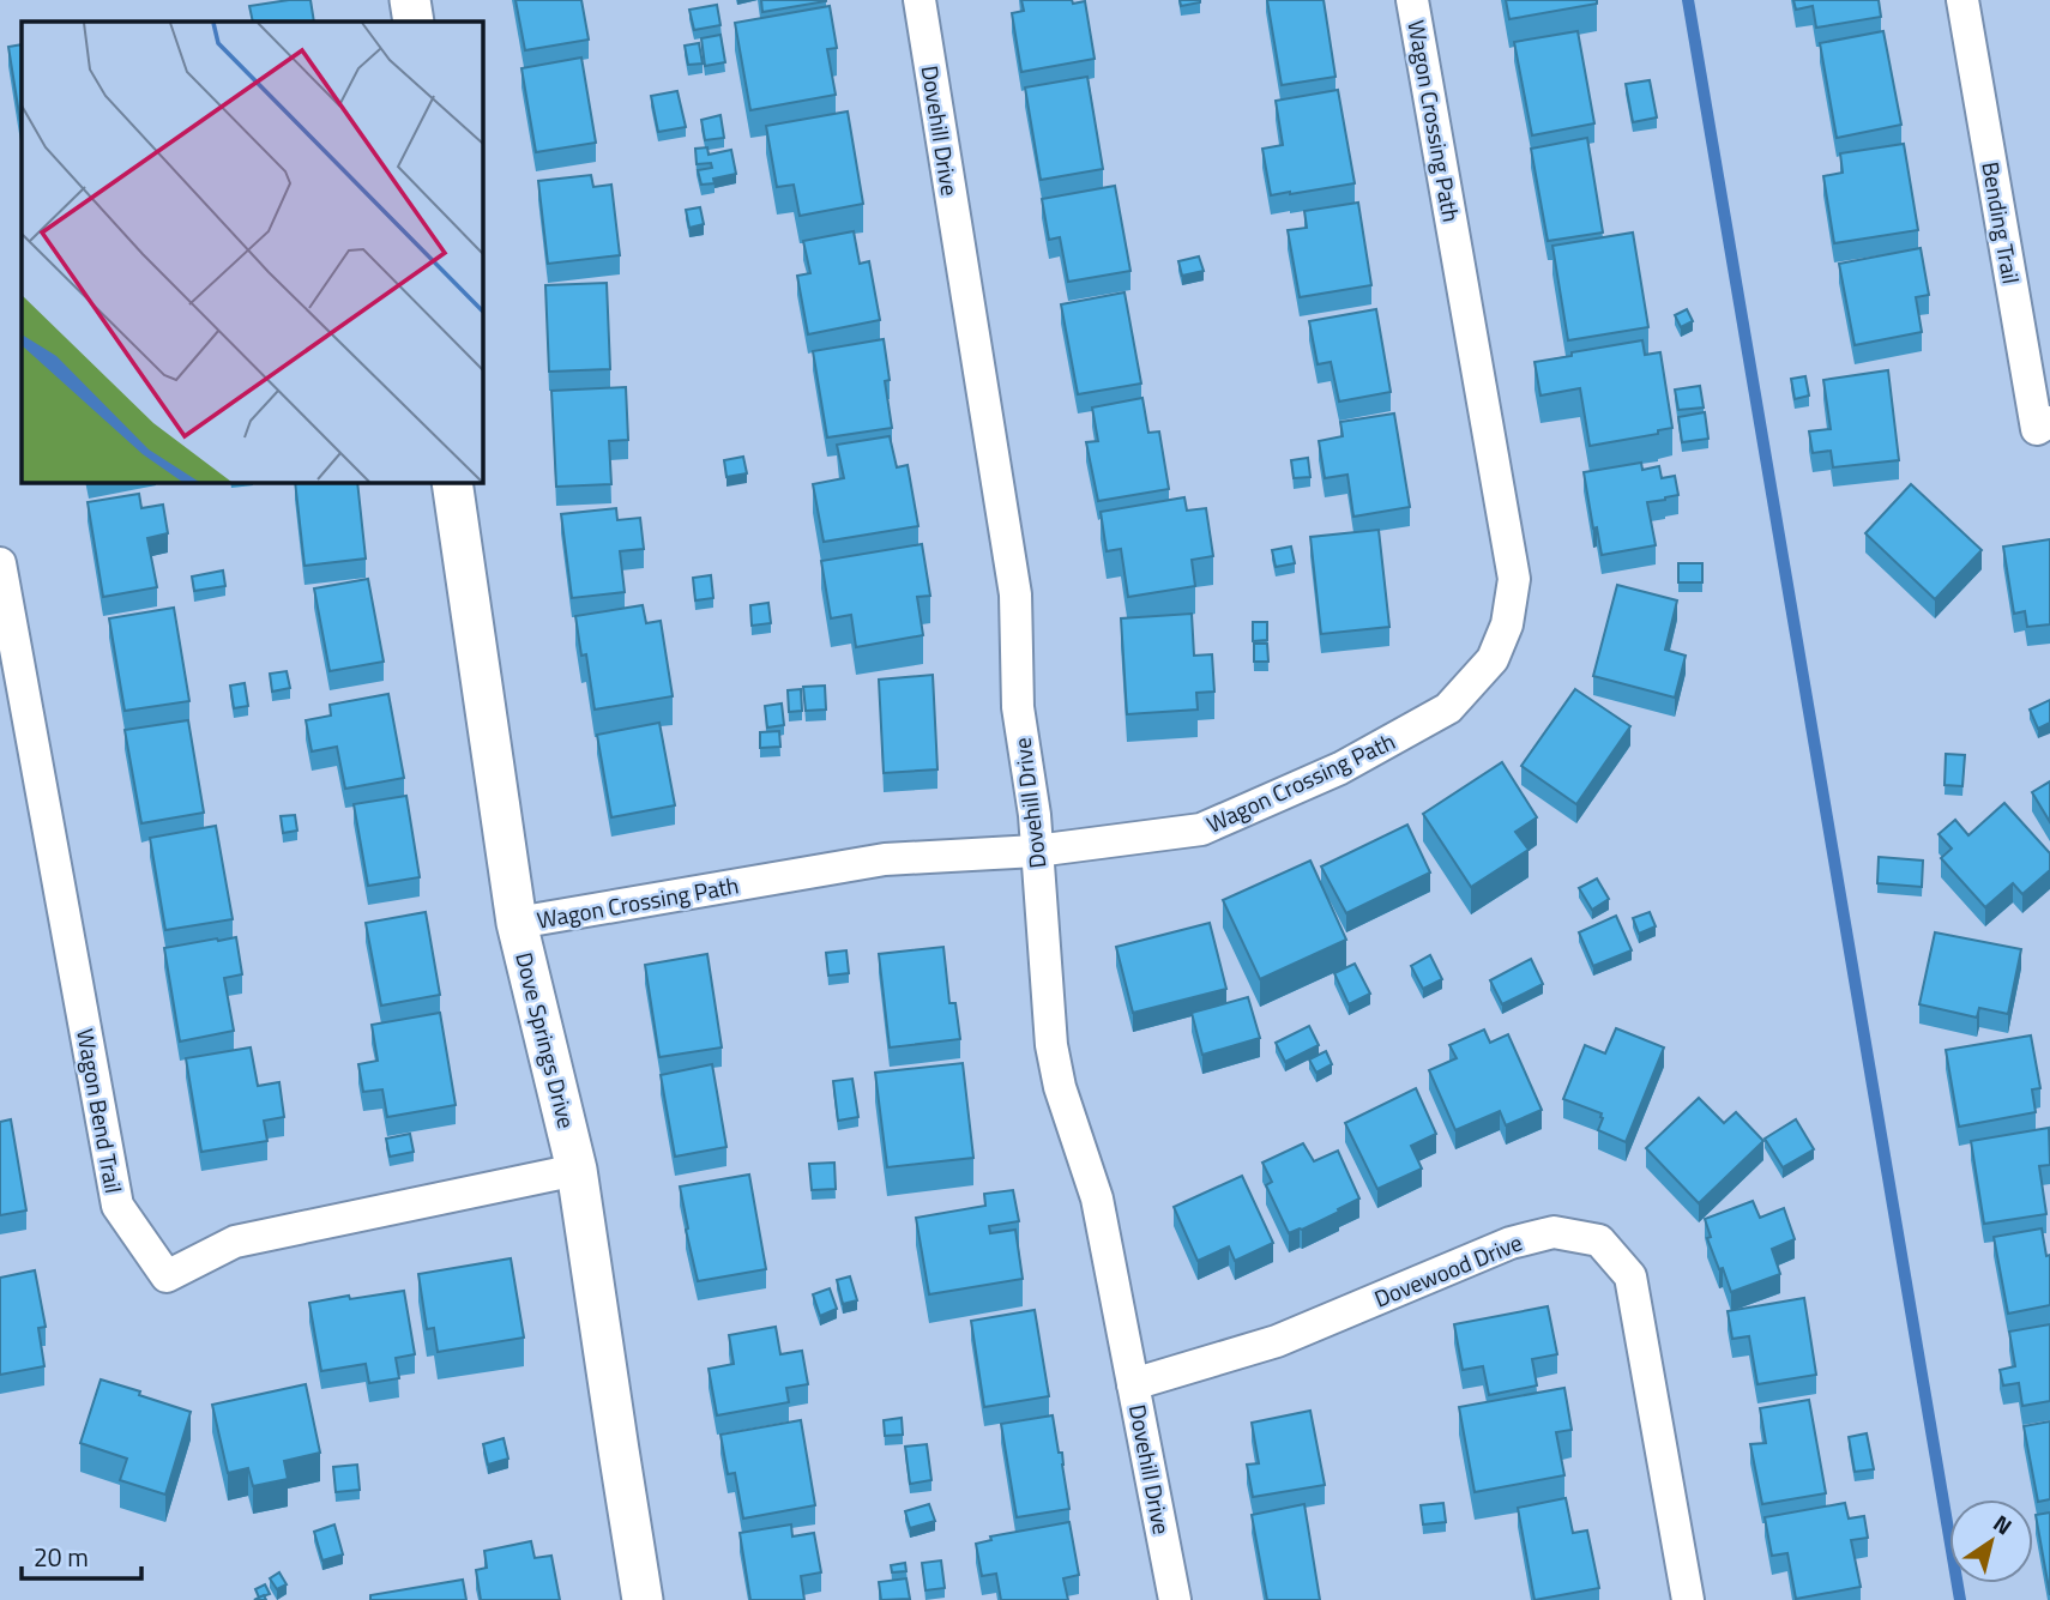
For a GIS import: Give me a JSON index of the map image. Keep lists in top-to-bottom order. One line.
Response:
{"streets":{"street":["Wagon Crossing Path","Dovehill Drive","Bending Trail","Dove Springs Drive","Wagon Bend Trail","Dovewood Drive"]},"crossings":[["Wagon Crossing Path","Dovehill Drive"],["Wagon Crossing Path","Dove Springs Drive"],["Dovehill Drive","Dovewood Drive"],["Dove Springs Drive","Wagon Bend Trail"]],"scale_bar":"20 m","north":"top right"}
